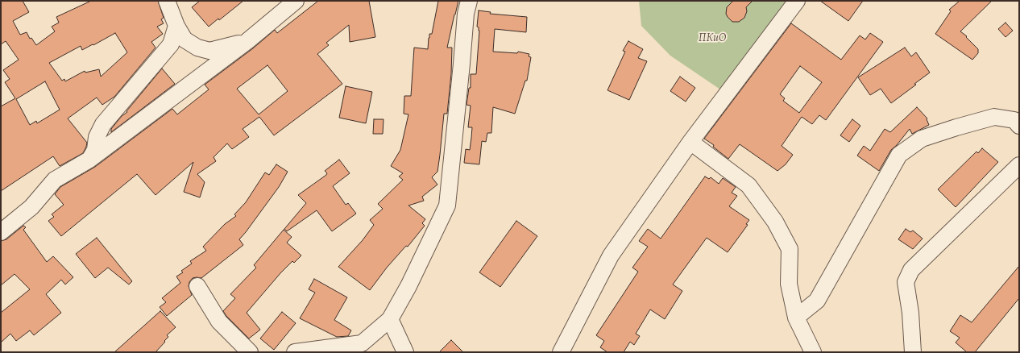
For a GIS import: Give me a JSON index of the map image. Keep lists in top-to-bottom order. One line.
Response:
{"parks":["ПКиО"]}
